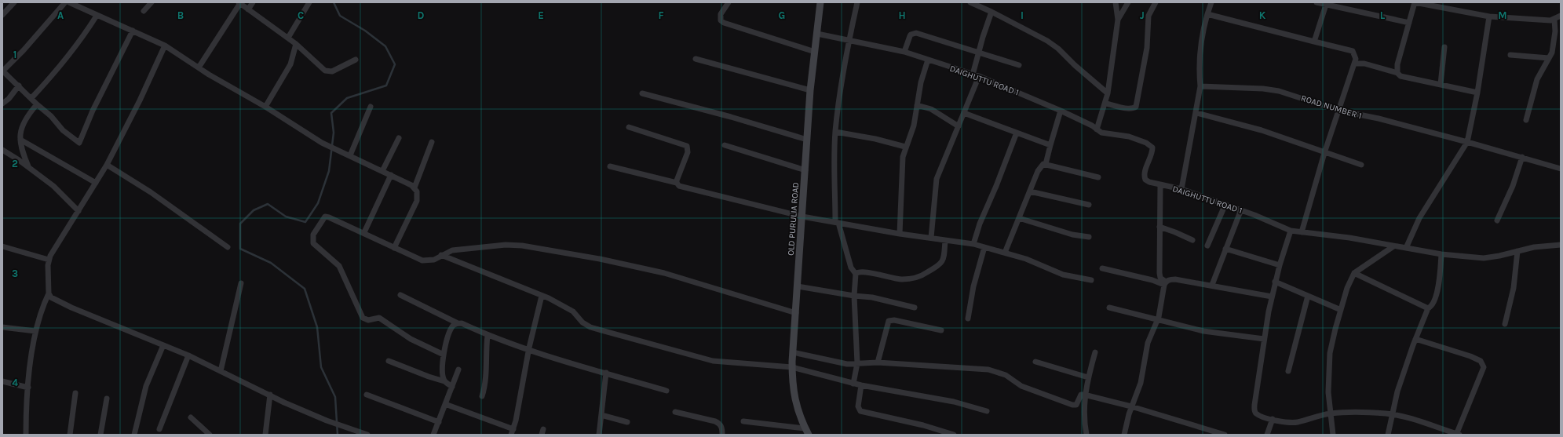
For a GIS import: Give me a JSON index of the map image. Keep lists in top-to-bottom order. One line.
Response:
{"streets":{"main road":["OLD PURULIA ROAD"],"street":["DAIGHUTTU ROAD 1","ROAD NUMBER 1"]},"crossings":[["DAIGHUTTU ROAD 1","OLD PURULIA ROAD"]],"grid":{"columns":["A","B","C","D","E","F","G","H","I","J","K","L","M"],"rows":["1","2","3","4"]}}
